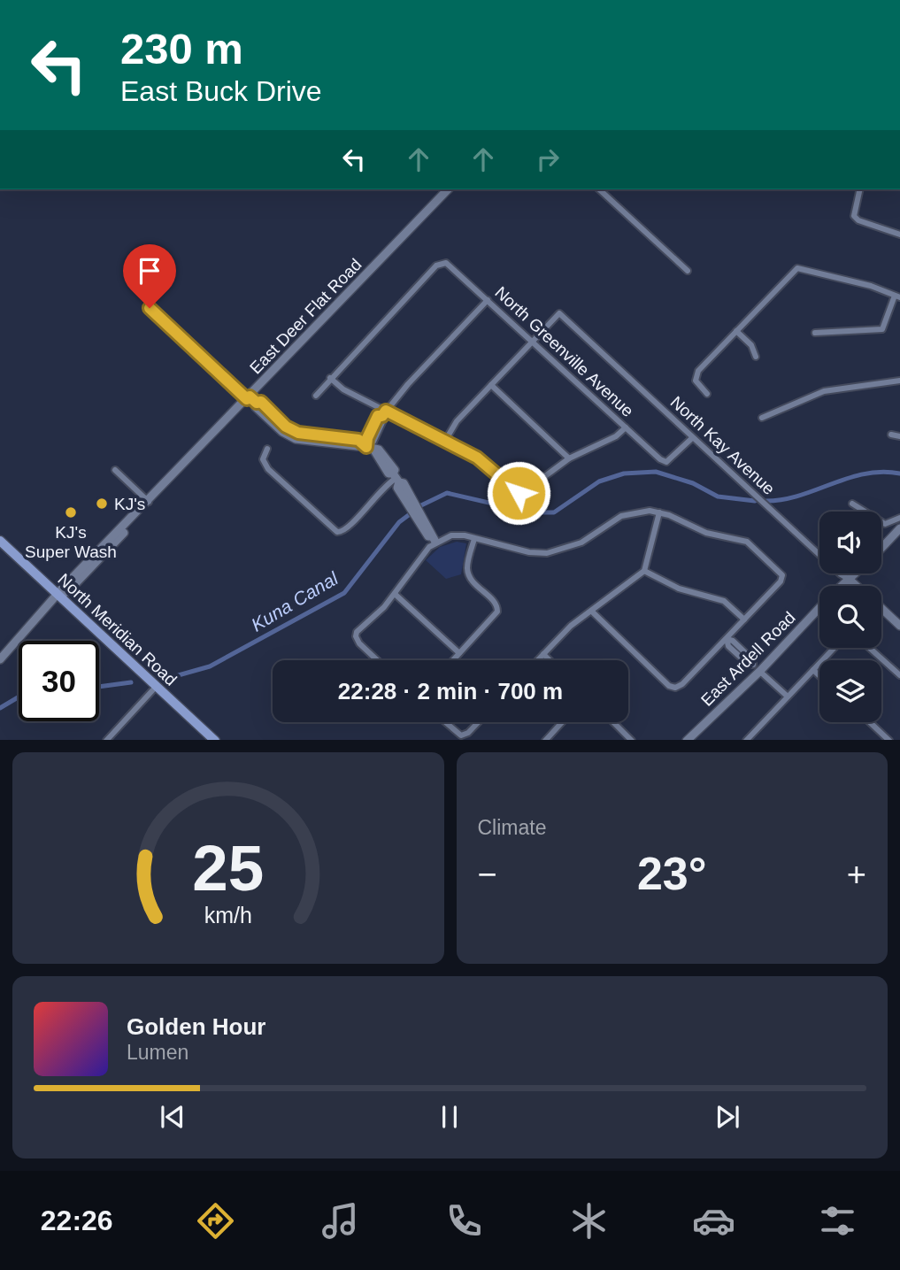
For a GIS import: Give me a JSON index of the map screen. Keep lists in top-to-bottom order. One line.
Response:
{"streets":{"main road":["North Meridian Road"],"street":["East Deer Flat Road","North Greenville Avenue","North Kay Avenue","East Ardell Road"]},"crossings":[["East Deer Flat Road","North Meridian Road"],["North Greenville Avenue","North Kay Avenue"],["North Kay Avenue","East Ardell Road"]],"water":["Kuna Canal"],"places":["KJ's","KJ's Super Wash"],"page":{"turn":["230 m","East Buck Drive"],"limit":"30","trip":"22:28 · 2 min · 700 m","tile":"Climate","heat":["−","23°","+"],"song":["Golden Hour","Lumen"],"tabs":"22:26","gauge":["25","km/h"]}}
